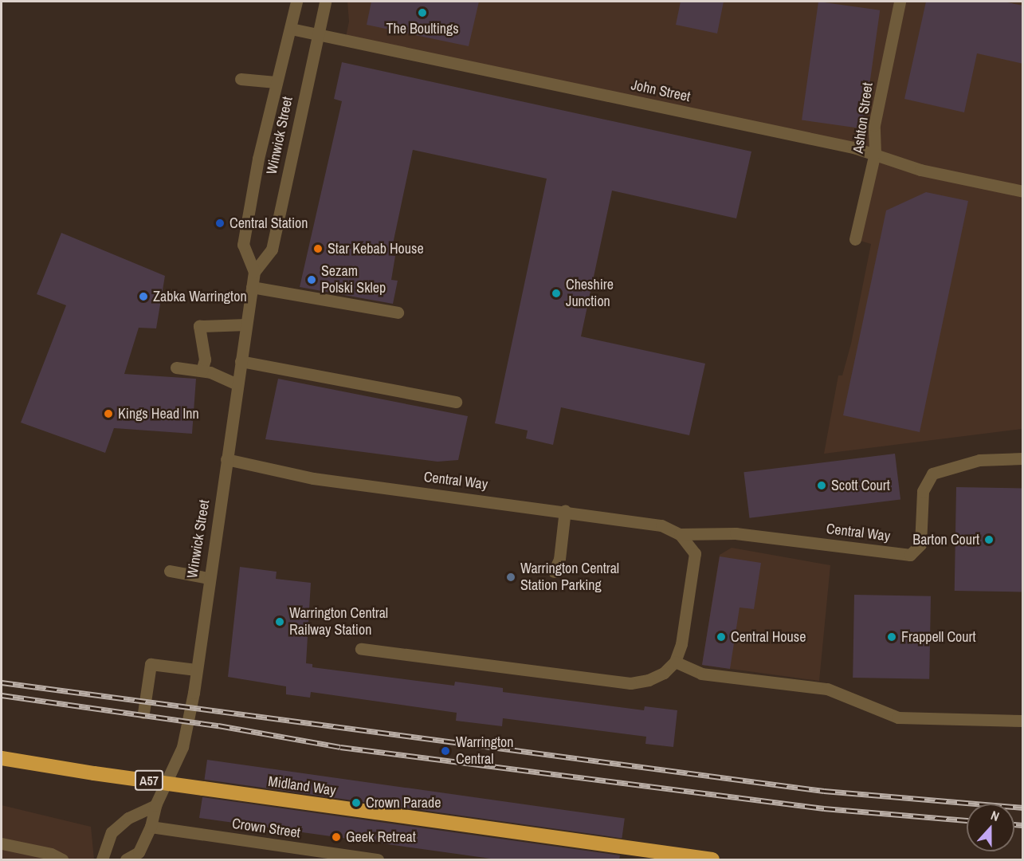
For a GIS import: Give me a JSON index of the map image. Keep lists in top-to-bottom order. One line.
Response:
{"streets":{"highway":["A57","Midland Way"],"street":["John Street","Ashton Street","Winwick Street","Central Way","Crown Street"]},"crossings":[["John Street","Ashton Street"],["John Street","Winwick Street"],["Winwick Street","Central Way"],["Winwick Street","Crown Street"]],"places":["The Boultings","Central Station","Star Kebab House","Sezam Polski Sklep","Cheshire Junction","Zabka Warrington","Kings Head Inn","Scott Court","Barton Court","Warrington Central Station Parking","Warrington Central Railway Station","Central House","Frappell Court","Warrington Central","Crown Parade","Geek Retreat"],"north":"top"}
